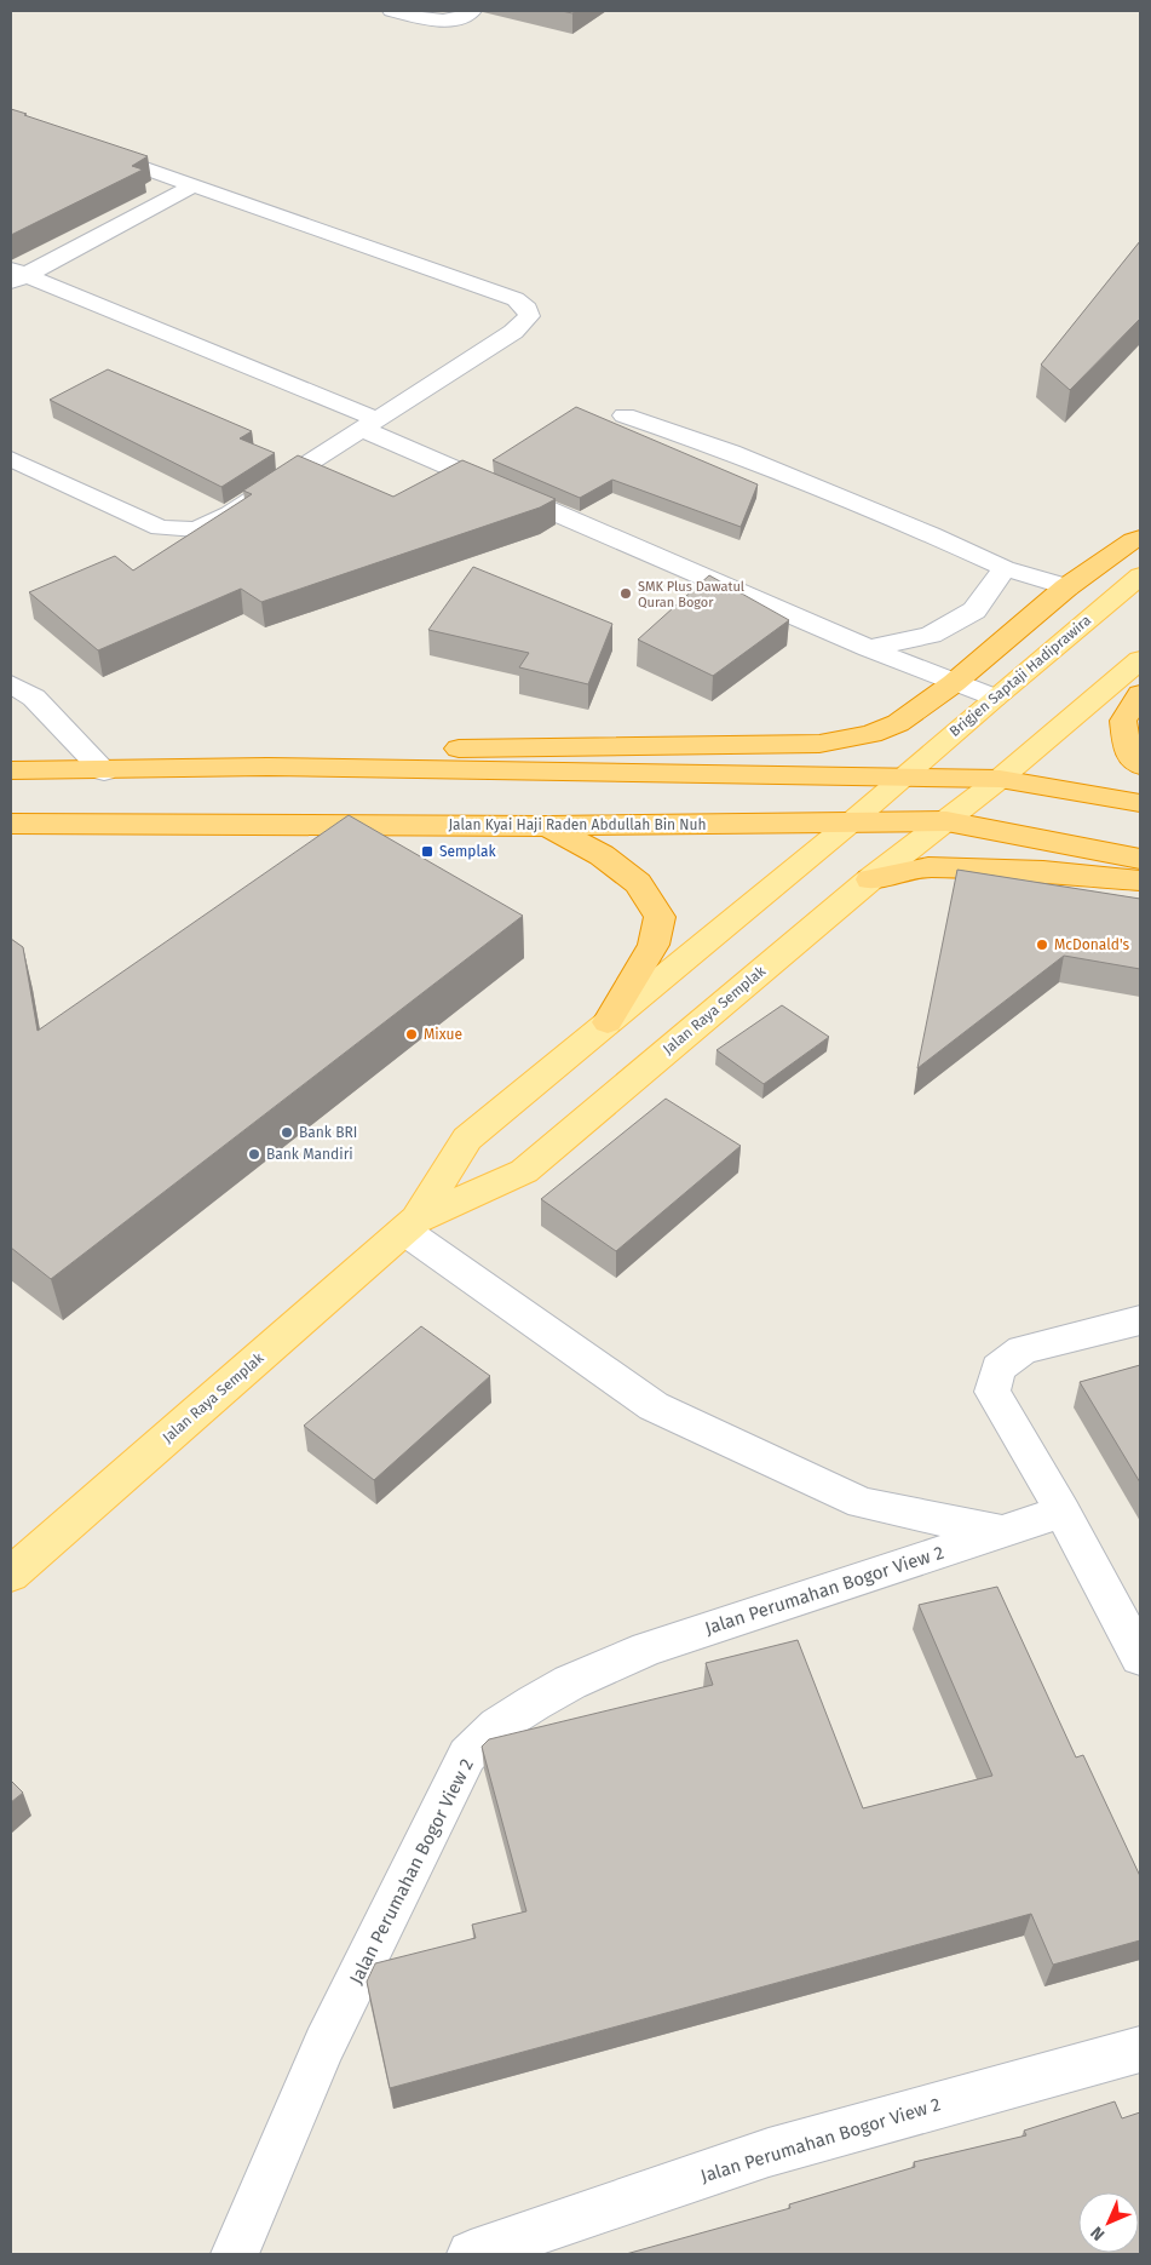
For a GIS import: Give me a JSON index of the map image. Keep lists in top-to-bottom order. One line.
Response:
{"streets":{"highway":["Jalan Kyai Haji Raden Abdullah Bin Nuh"],"main road":["Brigjen Saptaji Hadiprawira","Jalan Raya Semplak"],"street":["Jalan Perumahan Bogor View 2"]},"crossings":[["Brigjen Saptaji Hadiprawira","Jalan Raya Semplak"],["Jalan Kyai Haji Raden Abdullah Bin Nuh","Jalan Raya Semplak"],["Jalan Raya Semplak","Jalan Perumahan Bogor View 2"]],"places":{"other":["SMK Plus Dawatul Quran Bogor","McDonald's","Mixue","Bank BRI","Bank Mandiri"],"transit":["Semplak"]},"north":"bottom left"}
